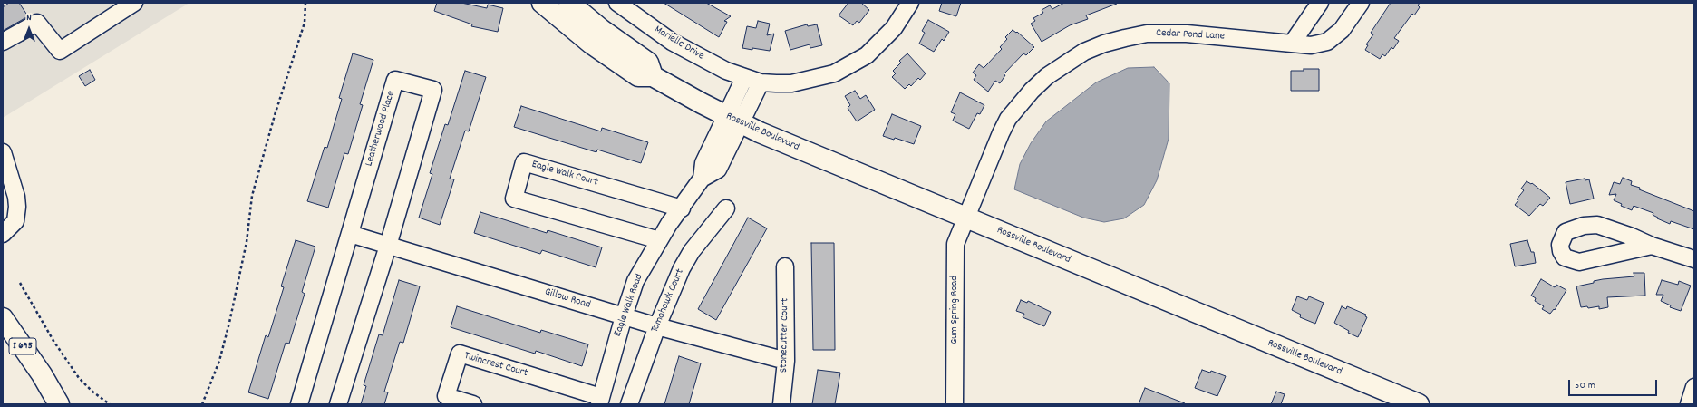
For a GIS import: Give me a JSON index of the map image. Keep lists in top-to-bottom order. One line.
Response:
{"streets":{"main road":["Rossville Boulevard","I 695"],"street":["Cedar Pond Lane","Marielle Drive","Leatherwood Place","Eagle Walk Court","Gillow Road","Tomahawk Court","Eagle Walk Road","Gum Spring Road","Stonecutter Court","Twincrest Court"]},"crossings":[["Cedar Pond Lane","Rossville Boulevard"],["Cedar Pond Lane","Gum Spring Road"],["Leatherwood Place","Gillow Road"],["Rossville Boulevard","Eagle Walk Road"],["Rossville Boulevard","Gum Spring Road"],["Eagle Walk Court","Eagle Walk Road"],["Gillow Road","Tomahawk Court"],["Gillow Road","Eagle Walk Road"],["Gillow Road","Stonecutter Court"],["Eagle Walk Road","Twincrest Court"]],"scale_bar":"50 m","north":"top"}
